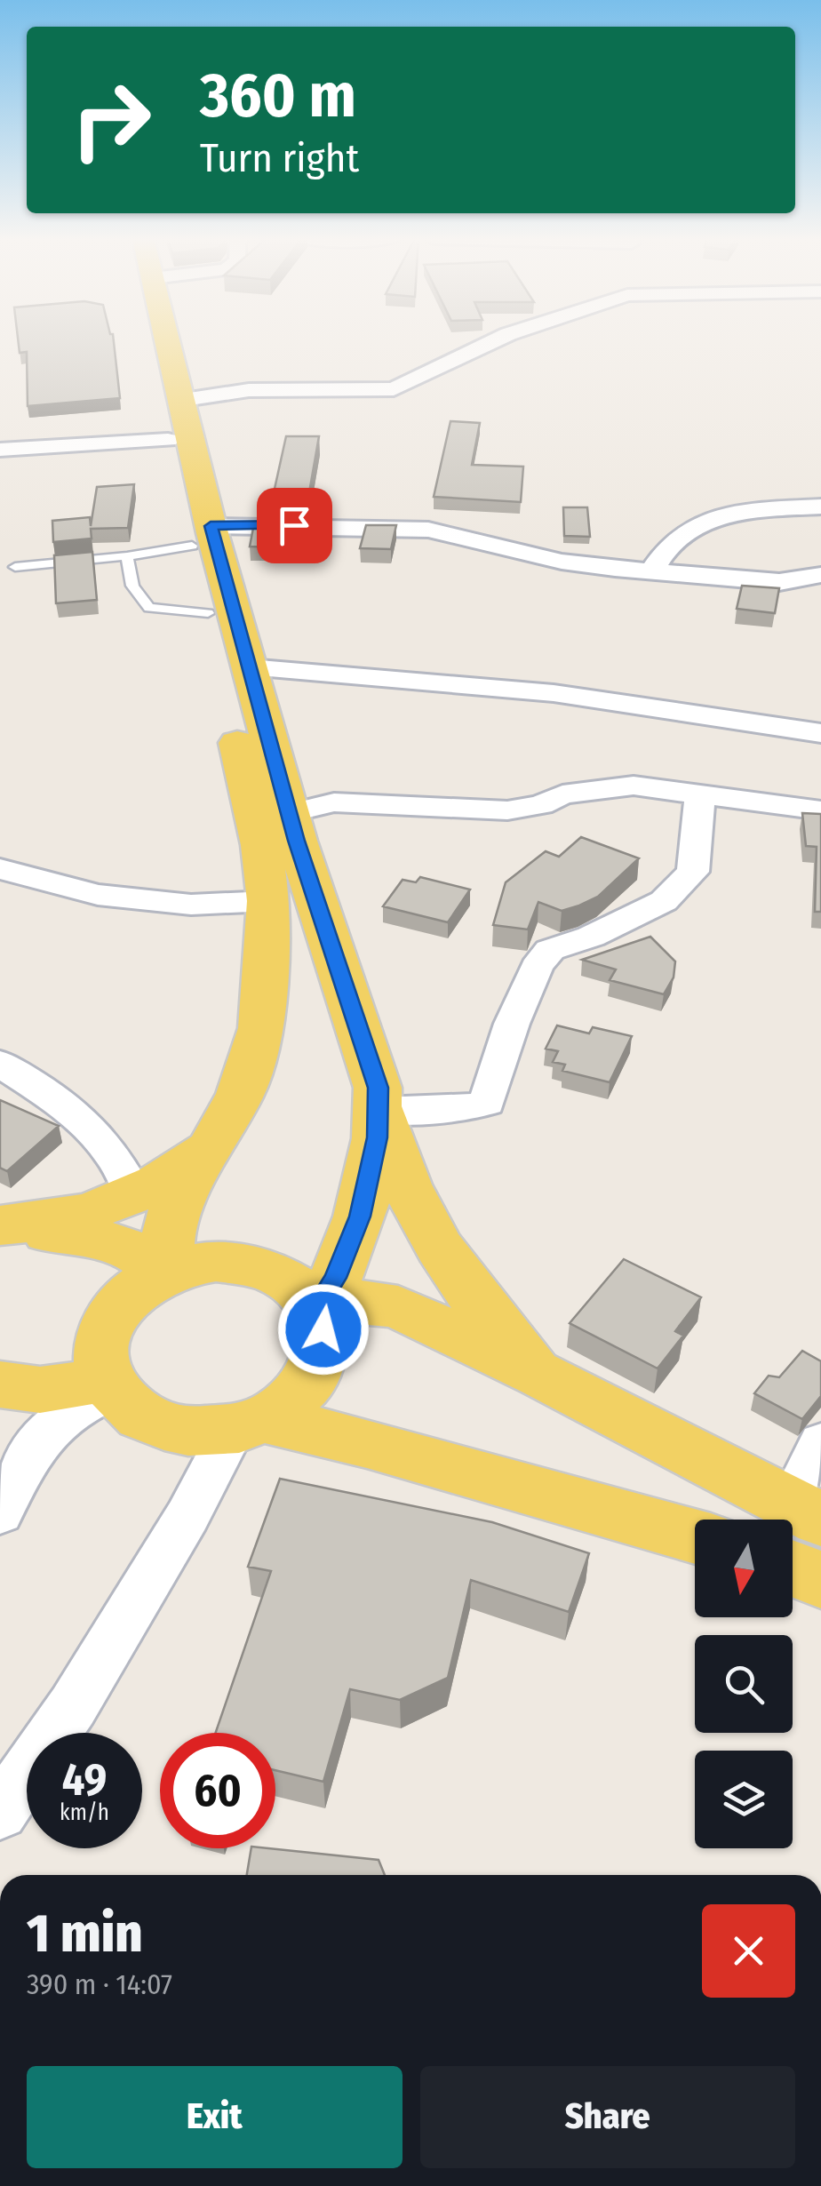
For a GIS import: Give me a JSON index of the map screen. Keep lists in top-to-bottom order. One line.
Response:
{"north":"bottom","page":{"turn":["360 m","Turn right"],"speed":"49 km/h","limit":"60","heading":["1 min","390 m · 14:07"],"buttons":["Exit","Share"]}}
